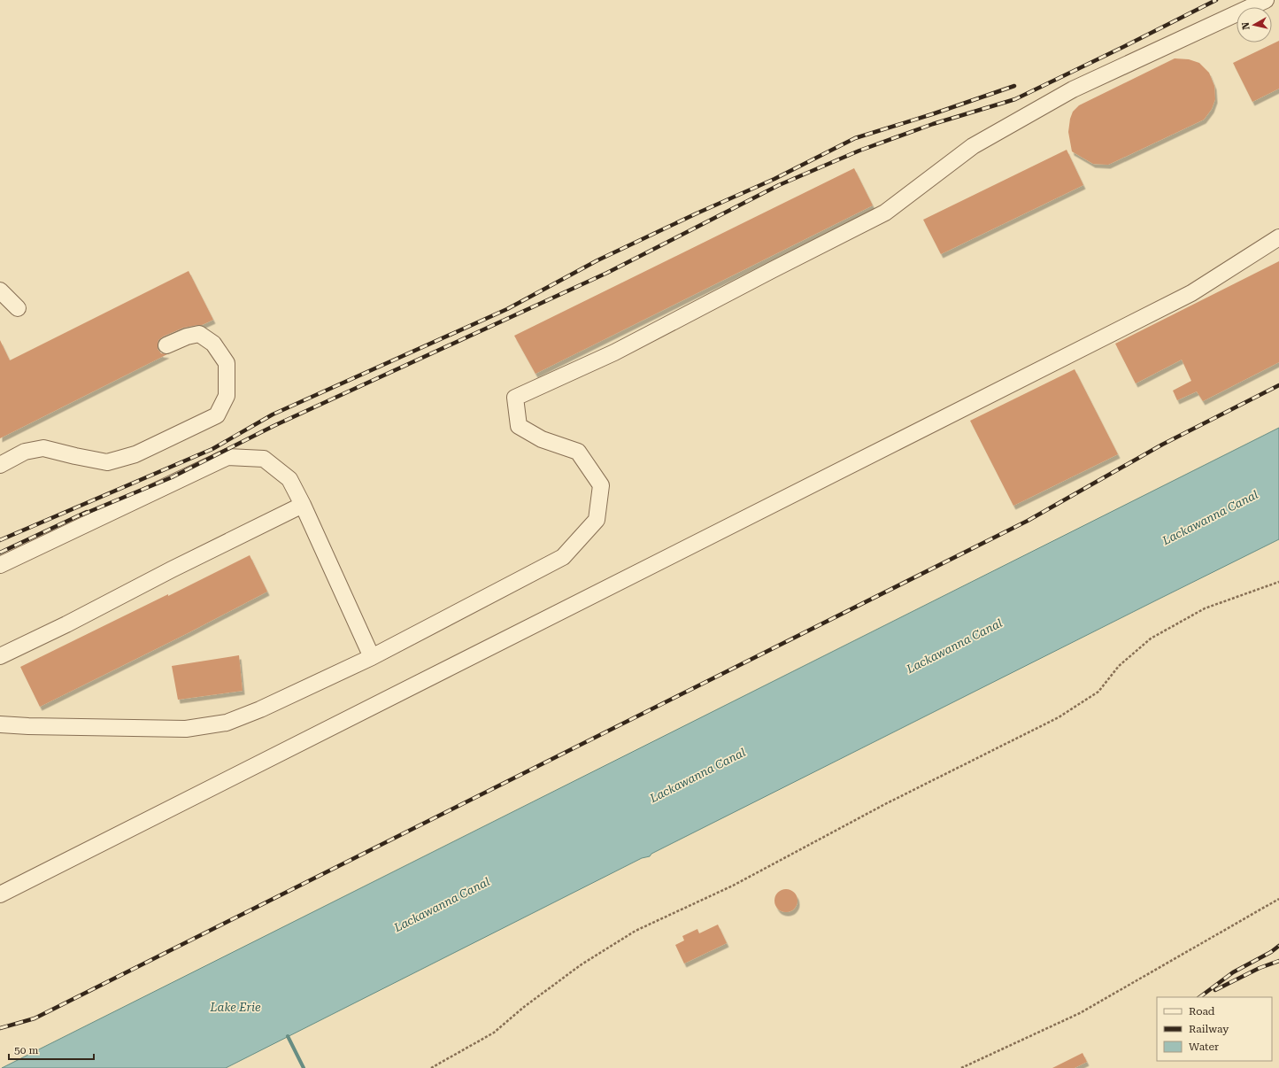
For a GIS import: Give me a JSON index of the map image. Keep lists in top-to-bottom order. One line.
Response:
{"water":["Lackawanna Canal","Lake Erie"],"legend":["Road","Railway","Water"],"scale_bar":"50 m","north":"left"}
